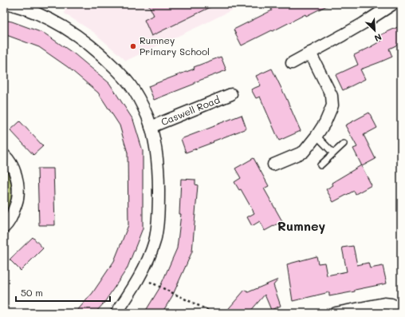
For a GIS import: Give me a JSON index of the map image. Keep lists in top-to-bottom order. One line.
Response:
{"streets":{"street":["Caswell Road"]},"districts":["Rumney"],"places":["Rumney Primary School"],"scale_bar":"50 m","north":"bottom right"}
